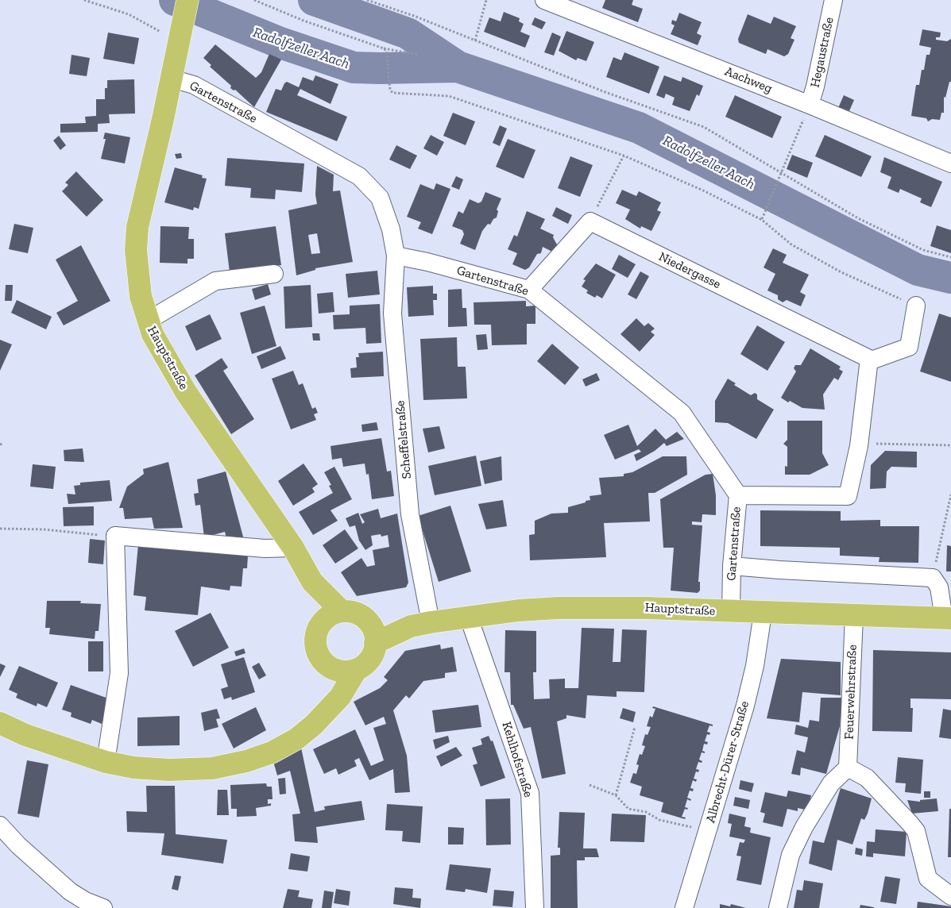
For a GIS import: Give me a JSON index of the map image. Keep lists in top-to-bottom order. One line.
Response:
{"streets":{"main road":["Hauptstraße"],"street":["Hegaustraße","Aachweg","Gartenstraße","Niedergasse","Scheffelstraße","Feuerwehrstraße","Kehlhofstraße","Albrecht-Dürer-Straße"]},"crossings":[["Hegaustraße","Aachweg"],["Gartenstraße","Hauptstraße"],["Gartenstraße","Scheffelstraße"],["Hauptstraße","Scheffelstraße"],["Hauptstraße","Feuerwehrstraße"],["Hauptstraße","Kehlhofstraße"],["Hauptstraße","Albrecht-Dürer-Straße"]],"water":["Radolfzeller Aach"]}
